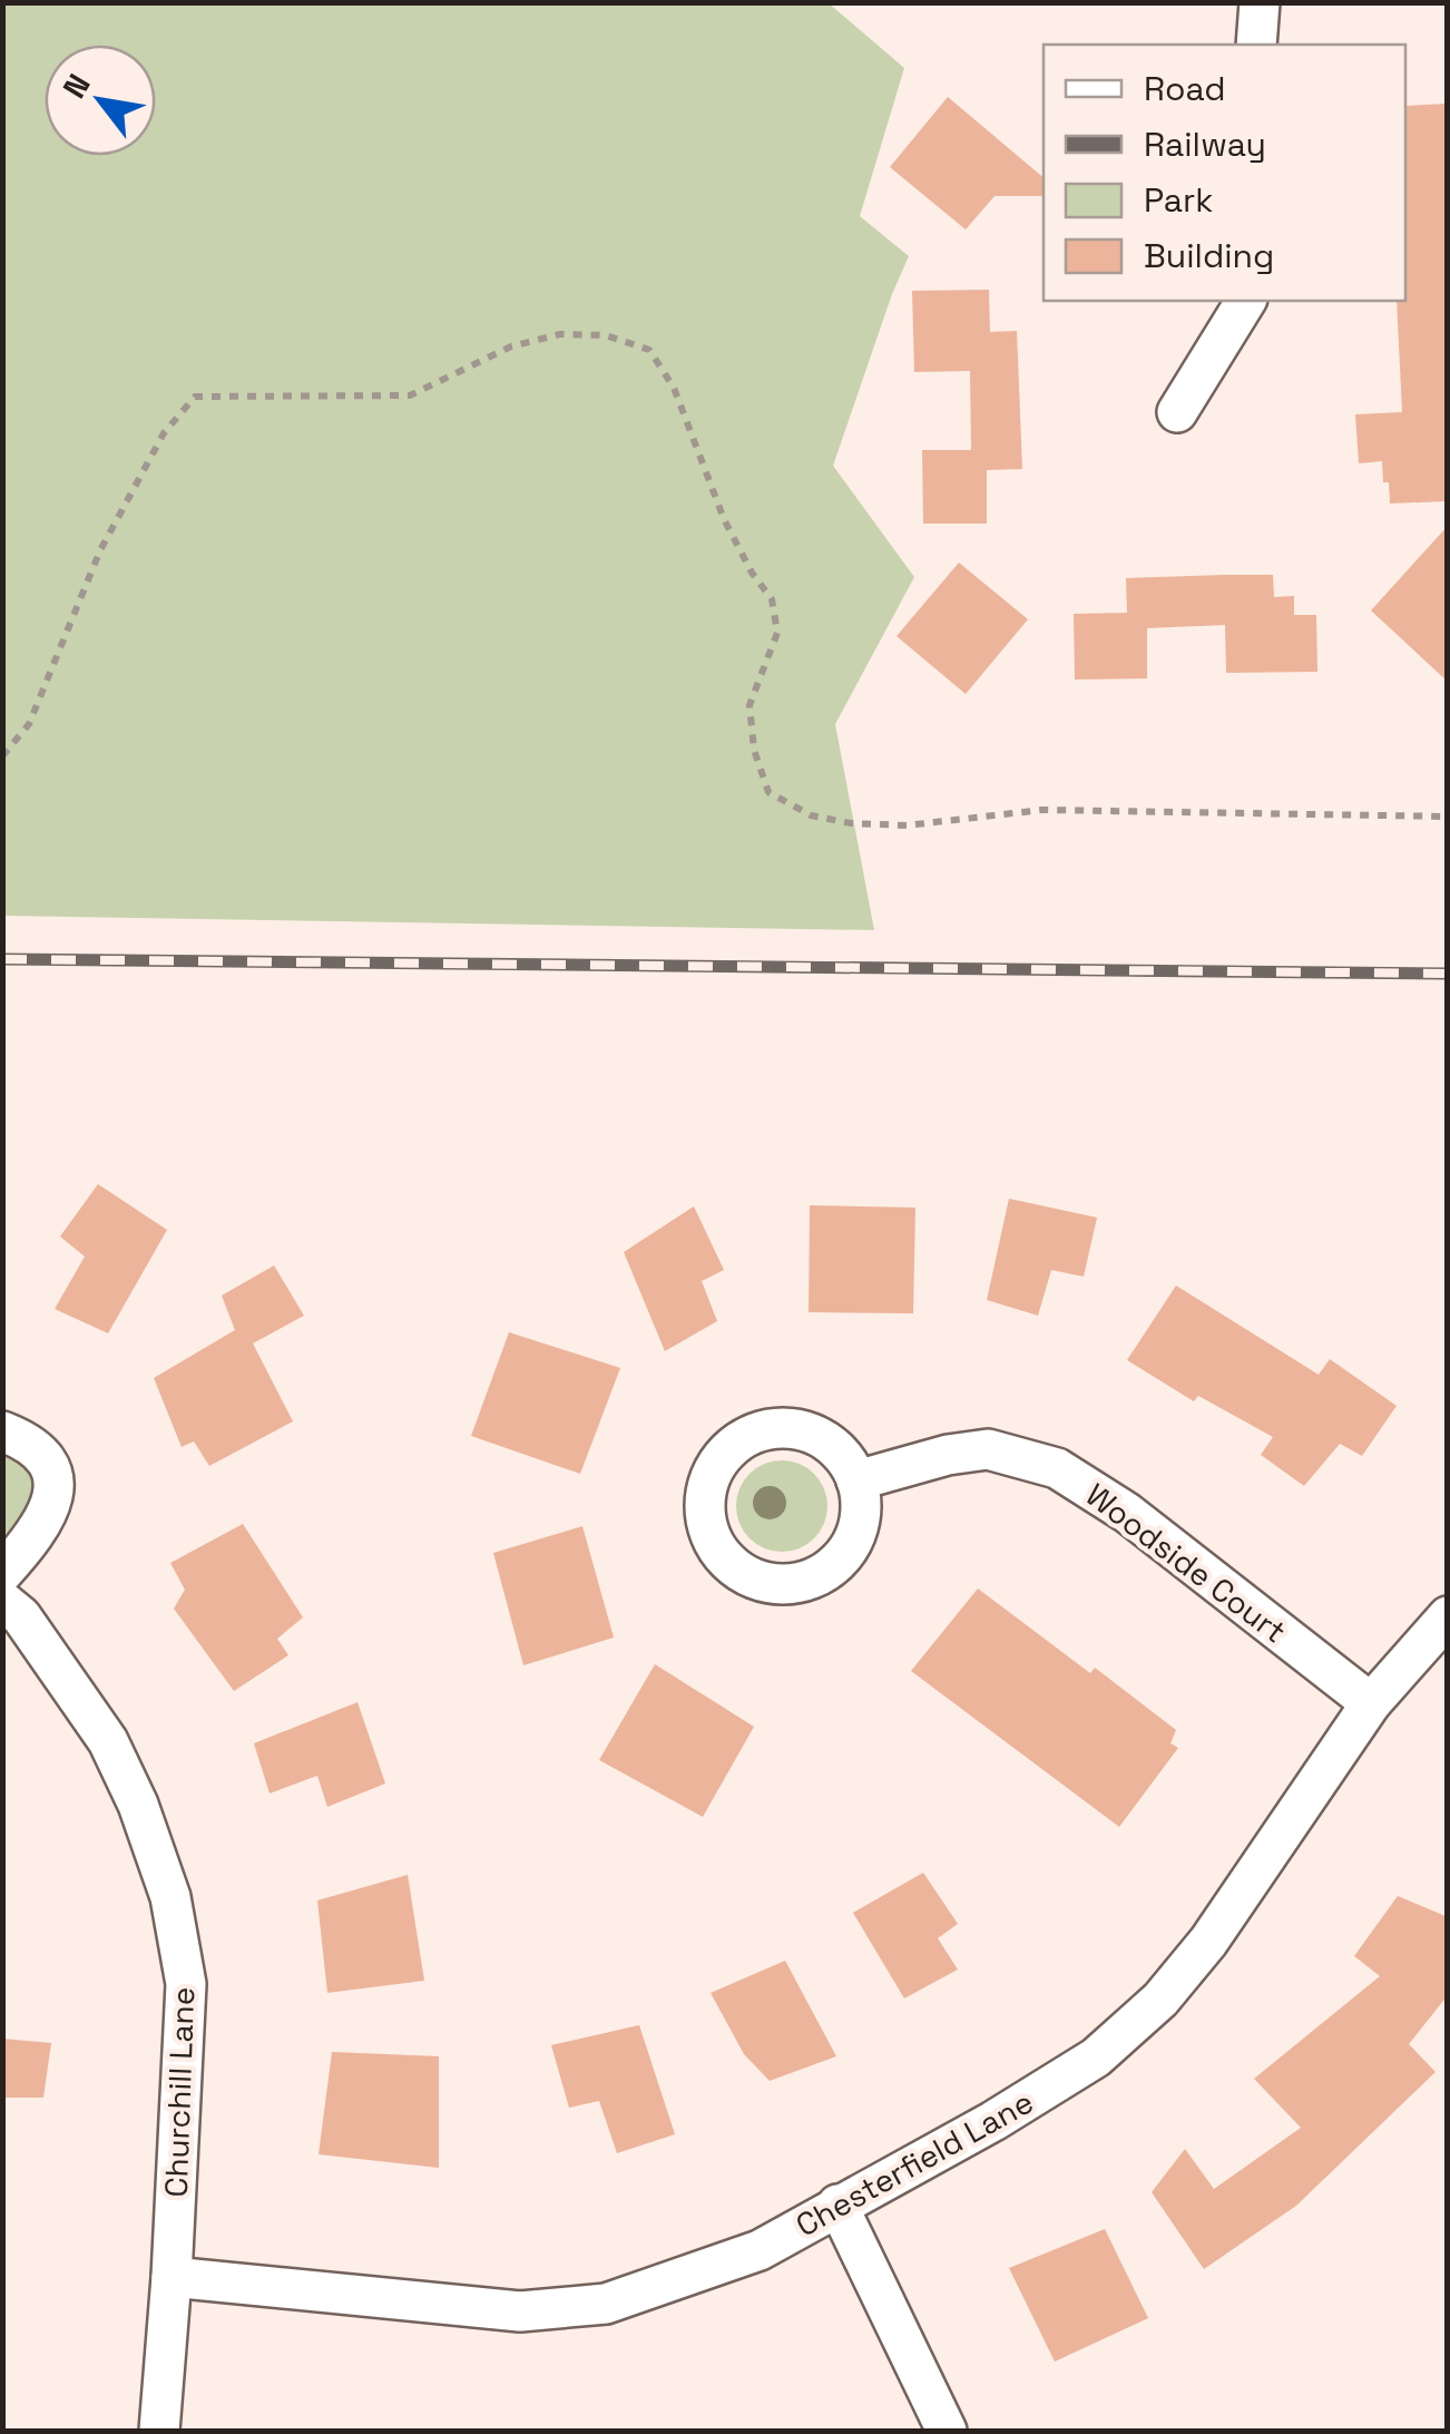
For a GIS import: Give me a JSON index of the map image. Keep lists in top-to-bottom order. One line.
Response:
{"streets":{"street":["Woodside Court","Churchill Lane","Chesterfield Lane"]},"crossings":[["Woodside Court","Chesterfield Lane"],["Churchill Lane","Chesterfield Lane"]],"legend":["Road","Railway","Park","Building"],"north":"top left"}
